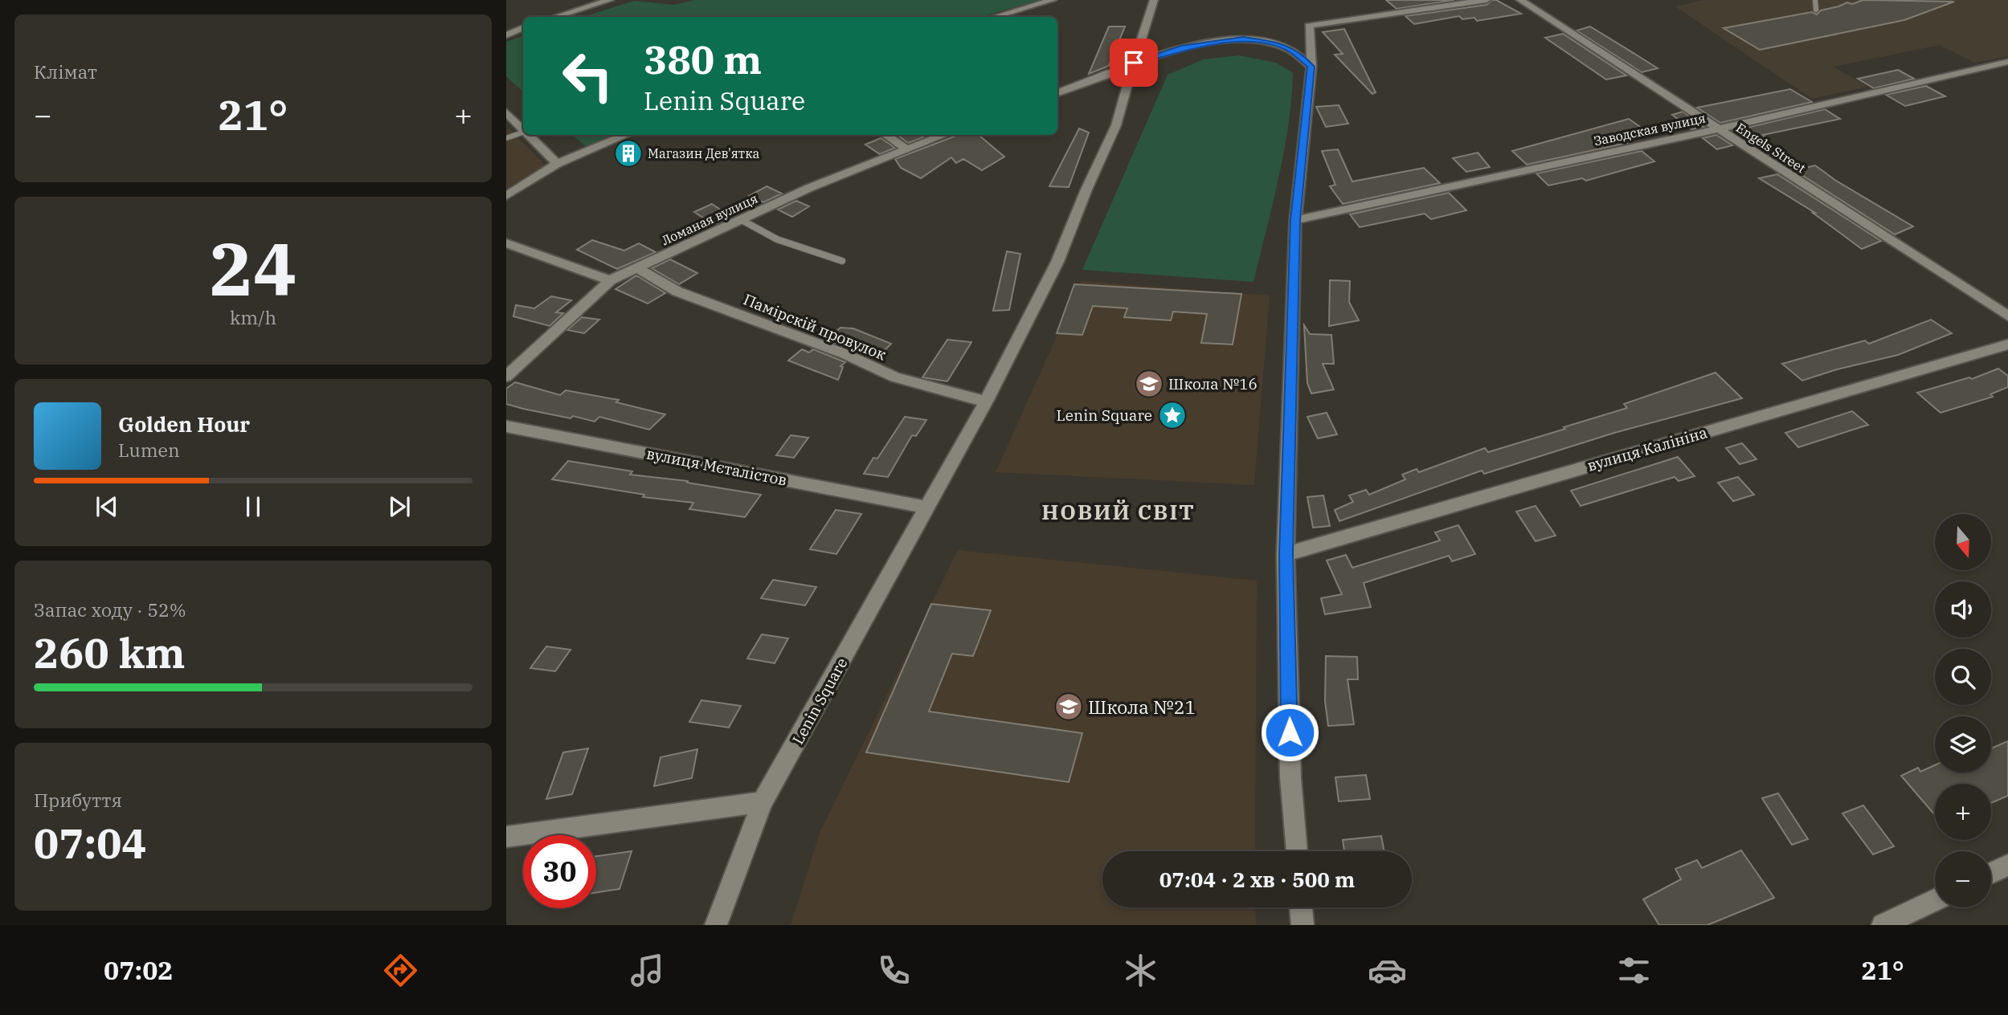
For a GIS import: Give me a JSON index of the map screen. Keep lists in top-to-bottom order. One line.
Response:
{"streets":{"street":["Заводская вулиця","Engels Street","Ломаная вулиця","Памірскій провулок","вулиця Калініна","вулиця Мєталістов","Lenin Square"]},"crossings":[["Заводская вулиця","Engels Street"],["Ломаная вулиця","Памірскій провулок"],["Памірскій провулок","Lenin Square"],["вулиця Мєталістов","Lenin Square"]],"districts":["НОВИЙ СВІТ"],"places":{"building":["Магазин Дев'ятка"],"school or university":["Школа №16","Школа №21"],"place":["Lenin Square"]},"north":"bottom","page":{"tile":["Клімат",["24","km/h"],["Запас ходу · 52%","260 km"],["Прибуття","07:04"]],"turn":["380 m","Lenin Square"],"heat":["−","21°","+"],"song":["Golden Hour","Lumen"],"map_buttons":["+","−"],"limit":"30","trip":"07:04 · 2 хв · 500 m","tabs":["07:02","21°"]}}
